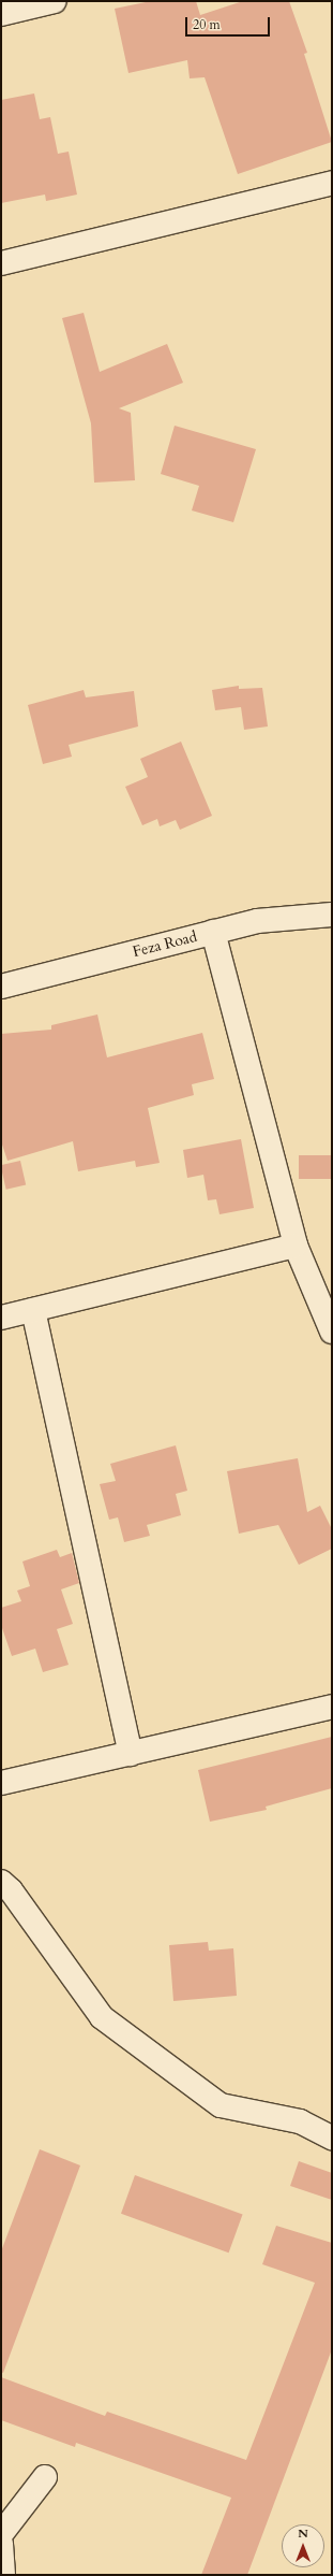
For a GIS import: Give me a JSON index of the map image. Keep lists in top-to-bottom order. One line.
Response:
{"streets":{"street":["Feza Road"]},"scale_bar":"20 m","north":"top"}
